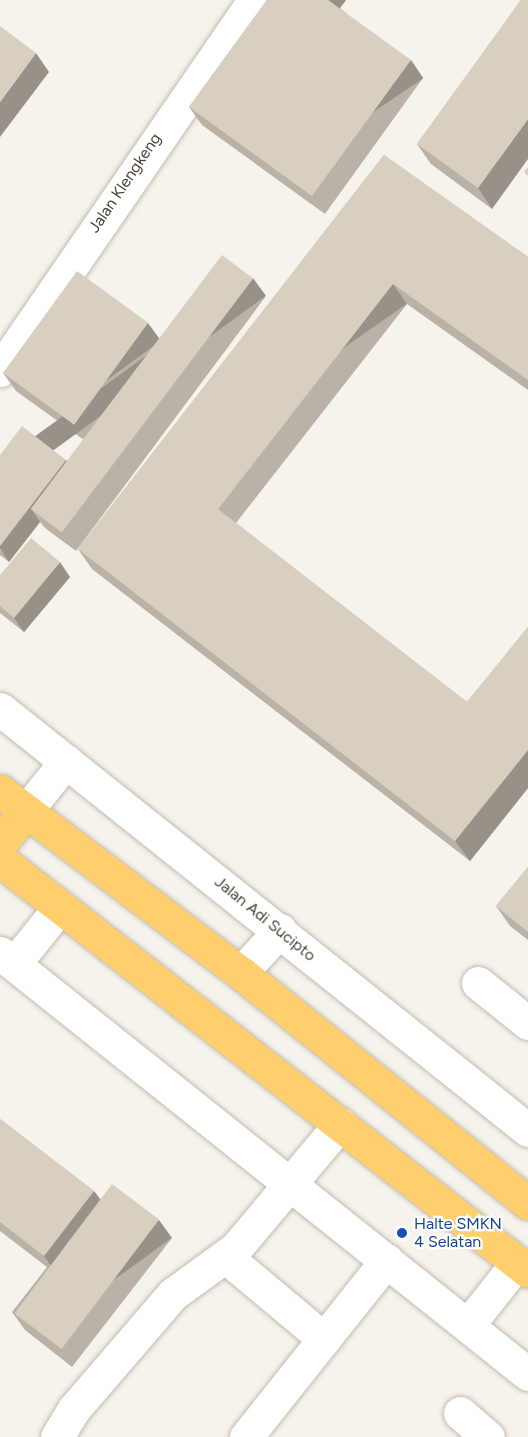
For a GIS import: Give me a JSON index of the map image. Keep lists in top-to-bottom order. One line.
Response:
{"streets":{"street":["Jalan Klengkeng","Jalan Adi Sucipto"]},"places":["Halte SMKN 4 Selatan"]}
